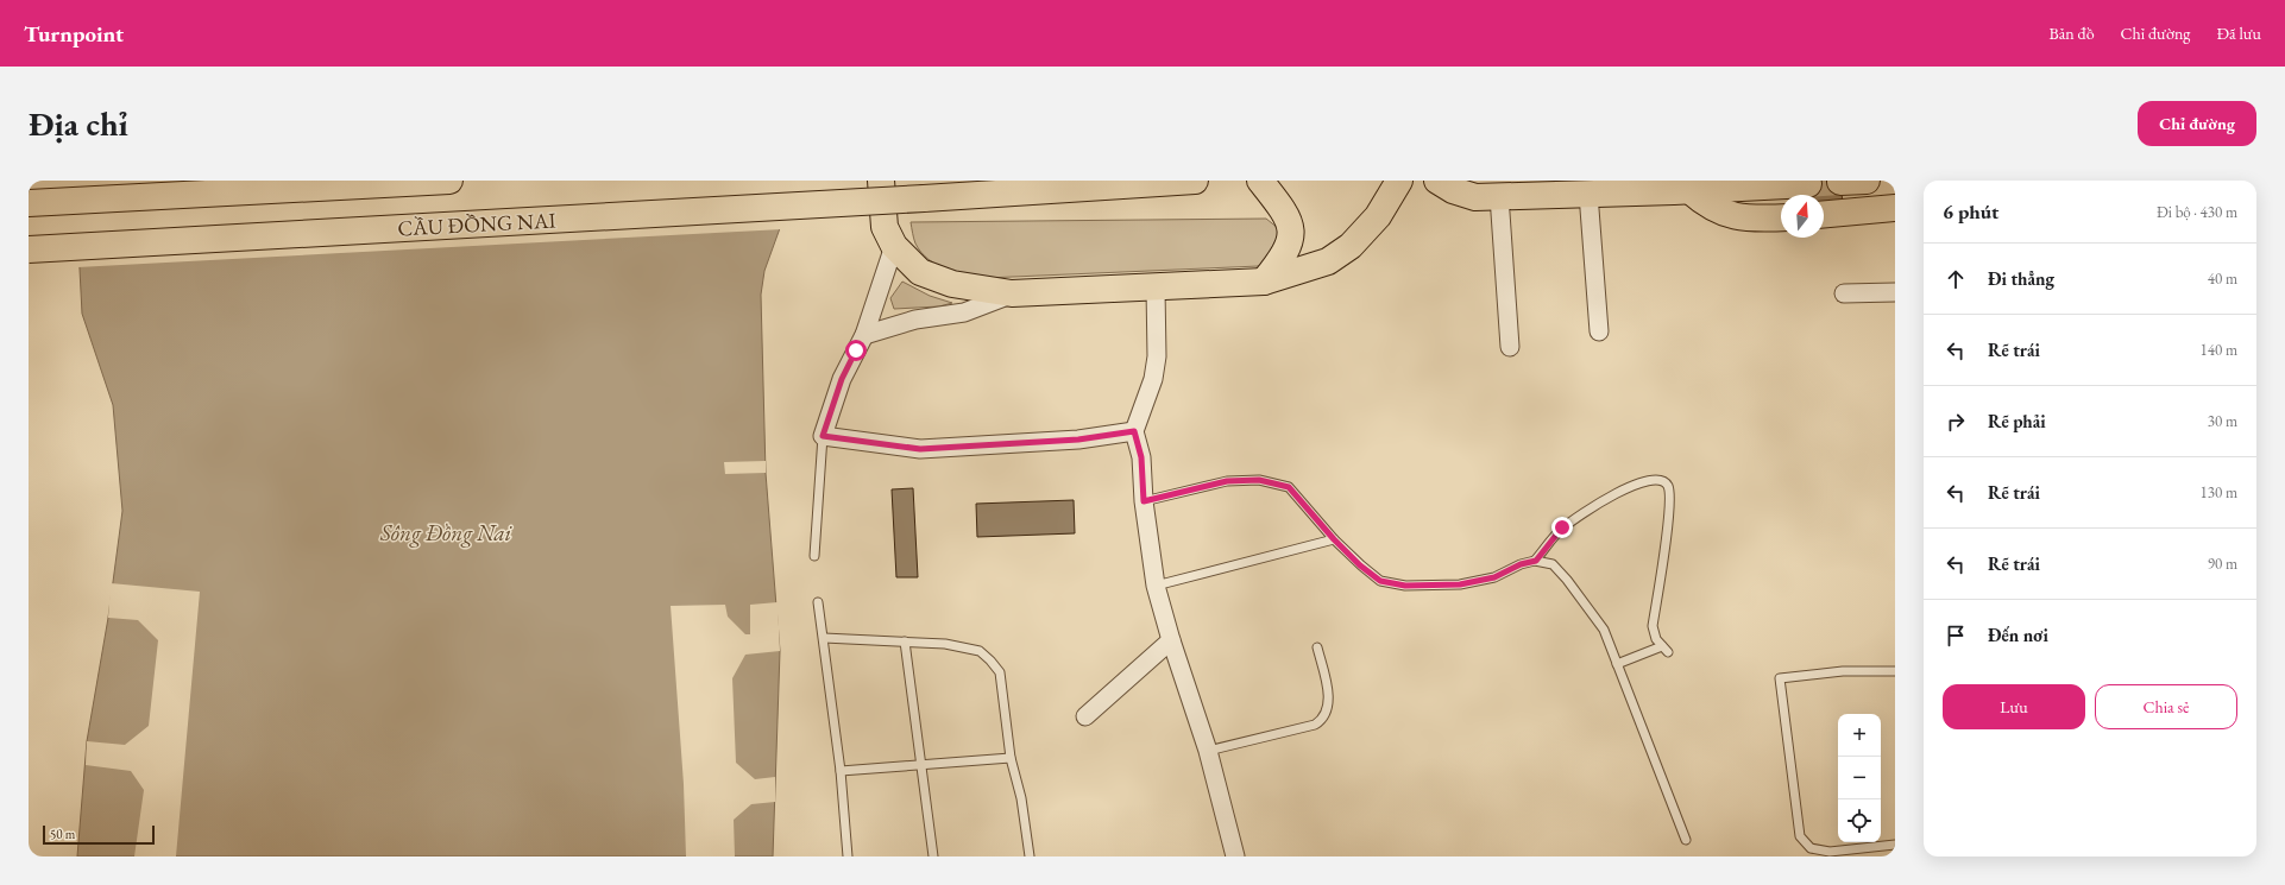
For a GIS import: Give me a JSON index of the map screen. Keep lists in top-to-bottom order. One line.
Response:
{"streets":{"highway":["CẦU ĐỒNG NAI"]},"water":["Sông Đồng Nai"],"scale_bar":"50 m","north":"top","page":{"header":"Turnpoint","nav":["Bản đồ","Chỉ đường","Đã lưu"],"buttons":["Chỉ đường",["Lưu","Chia sẻ"]],"title":"Địa chỉ","heading":["6 phút","Đi bộ · 430 m"],"list":[["Đi thẳng","40 m"],["Rẽ trái","140 m"],["Rẽ phải","30 m"],["Rẽ trái","130 m"],["Rẽ trái","90 m"],"Đến nơi"],"map_buttons":["+","−"],"scale":"50 m"}}
